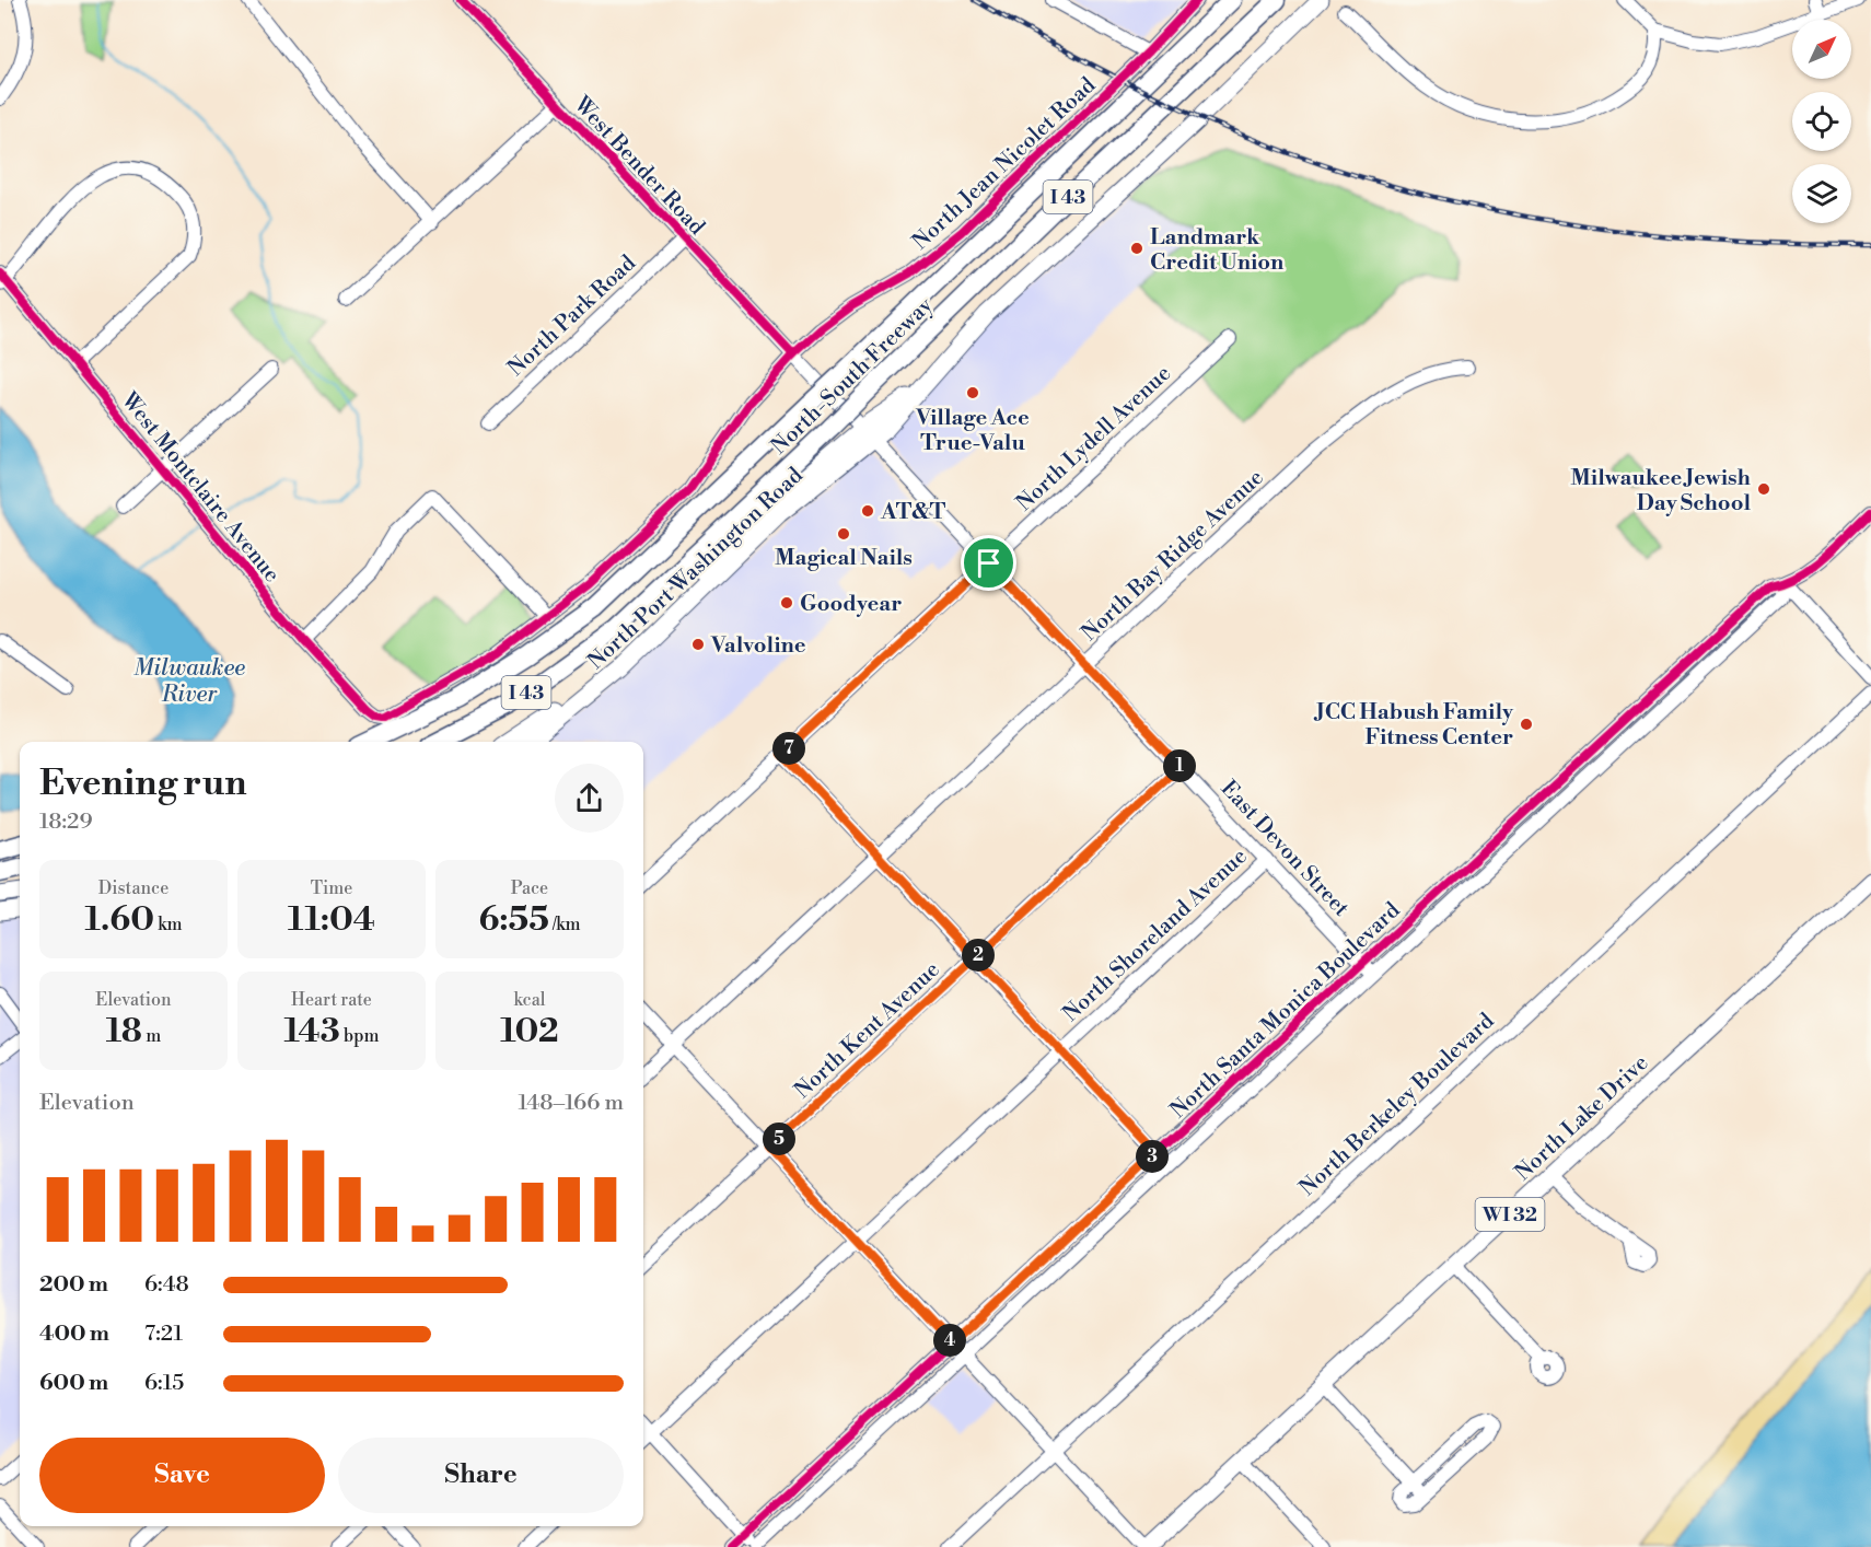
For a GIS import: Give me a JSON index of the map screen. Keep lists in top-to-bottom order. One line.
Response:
{"streets":{"highway":["I 43","North-South Freeway"],"main road":["North Port Washington Road","North Lake Drive","WI 32"],"street":["North Jean Nicolet Road","West Bender Road","North Park Road","North Lydell Avenue","West Montclaire Avenue","North Bay Ridge Avenue","East Devon Street","North Shoreland Avenue","North Santa Monica Boulevard","North Kent Avenue","North Berkeley Boulevard"]},"crossings":[["North Jean Nicolet Road","West Bender Road"],["North Jean Nicolet Road","West Montclaire Avenue"],["West Bender Road","North Park Road"],["West Bender Road","North Lydell Avenue"],["West Bender Road","North Port Washington Road"],["West Bender Road","East Devon Street"],["North Lydell Avenue","East Devon Street"],["North Bay Ridge Avenue","East Devon Street"],["East Devon Street","North Shoreland Avenue"],["East Devon Street","North Santa Monica Boulevard"],["East Devon Street","North Kent Avenue"]],"water":["Milwaukee River"],"places":["Landmark Credit Union","Village Ace True-Valu","Milwaukee Jewish Day School","AT&T","Magical Nails","Goodyear","Valvoline","JCC Habush Family Fitness Center"],"north":"top right","page":{"pins":["7","1","2","5","3","4"],"heading":["Evening run","18:29"],"stats":[["Distance","1.60 km"],["Time","11:04"],["Pace","6:55 /km"],["Elevation","18 m"],["Heart rate","143 bpm"],["kcal","102"]],"chart":["Elevation","148–166 m"],"list":[{"name":"200 m","note":"6:48"},{"name":"400 m","note":"7:21"},{"name":"600 m","note":"6:15"}],"buttons":["Save","Share"]}}
